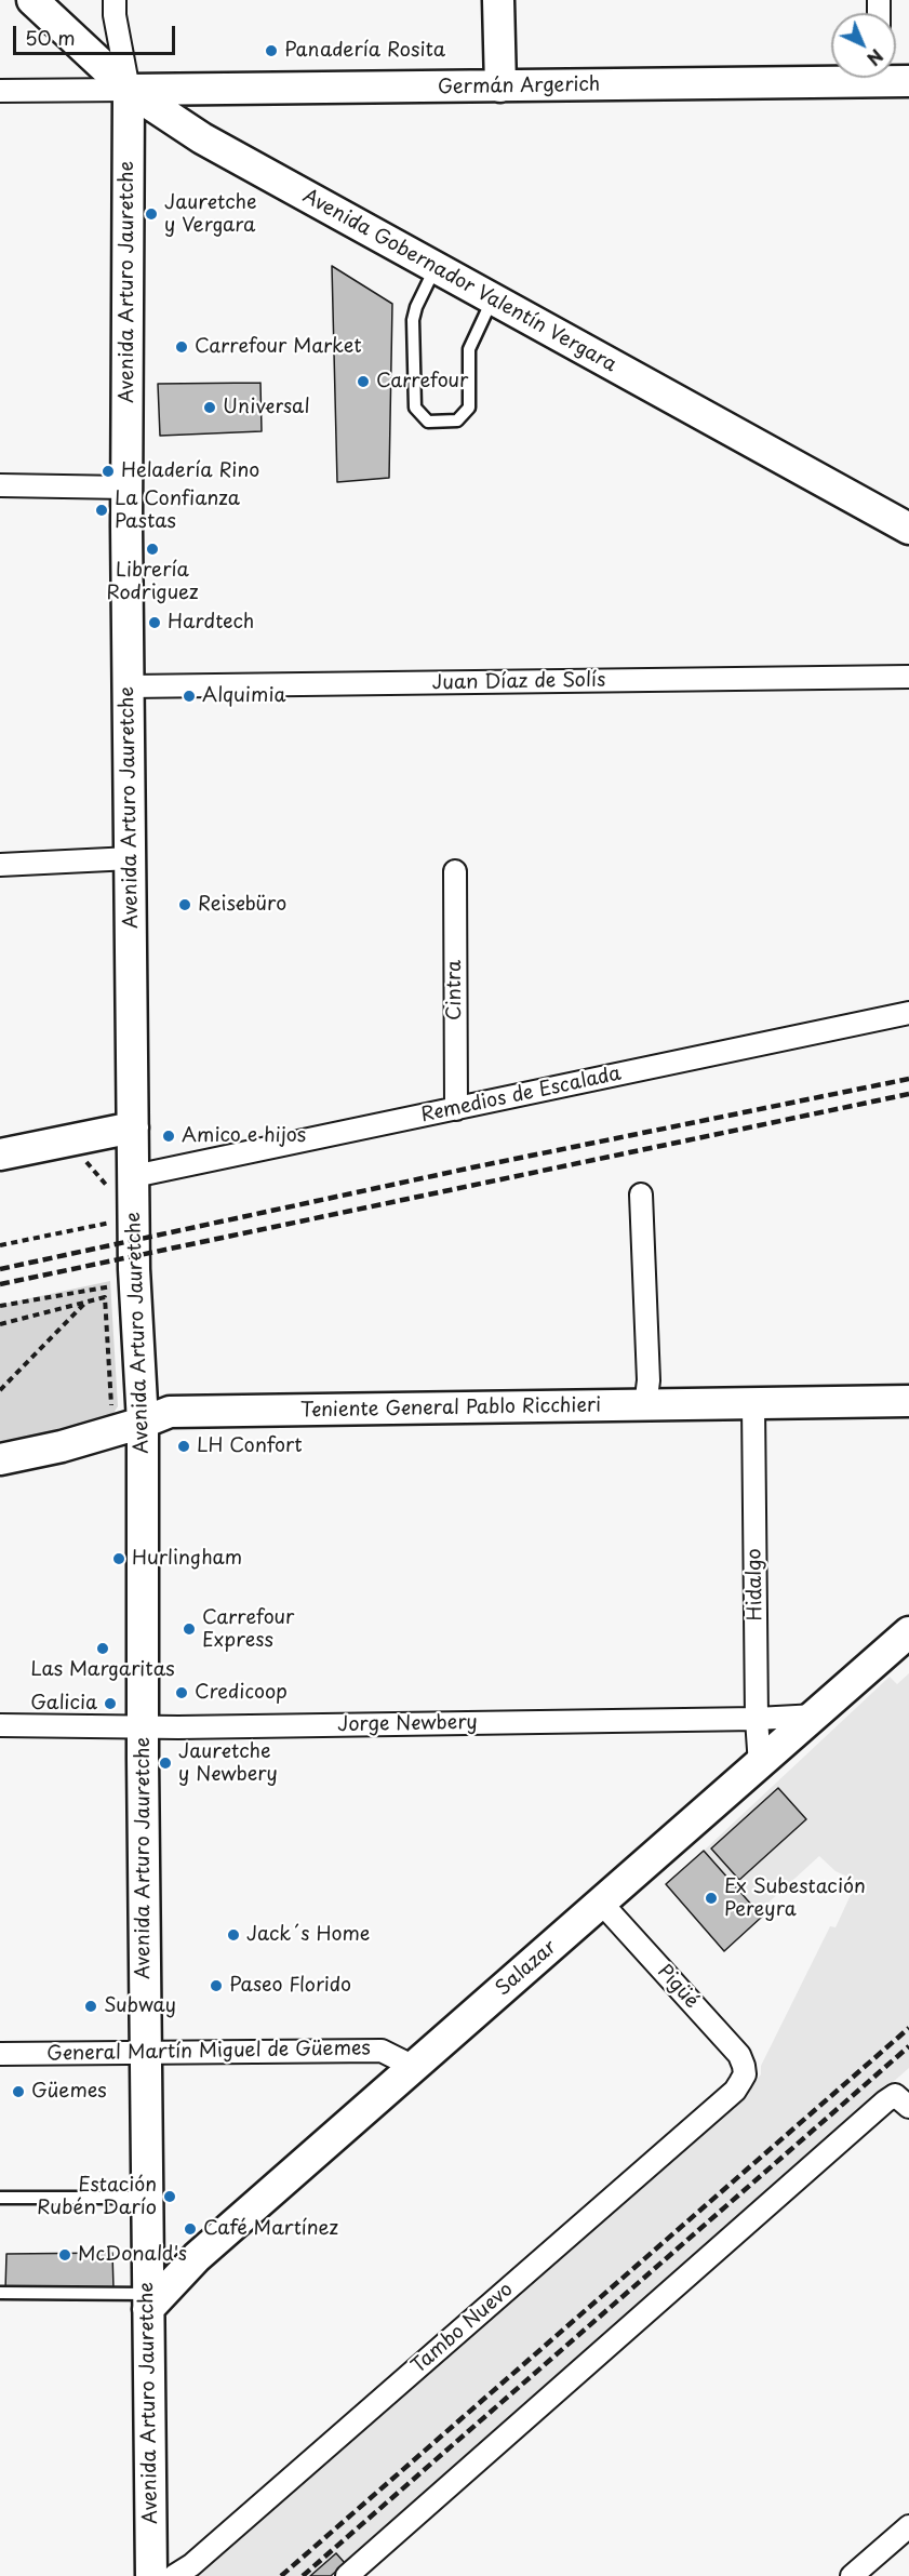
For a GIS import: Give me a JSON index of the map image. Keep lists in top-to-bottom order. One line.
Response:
{"streets":{"main road":["Germán Argerich","Avenida Gobernador Valentín Vergara","Avenida Arturo Jauretche","Teniente General Pablo Ricchieri","Salazar"],"street":["Juan Díaz de Solís","Cintra","Remedios de Escalada","Hidalgo","Jorge Newbery","Pigüé","General Martín Miguel de Güemes","Tambo Nuevo"]},"crossings":[["Germán Argerich","Avenida Gobernador Valentín Vergara"],["Germán Argerich","Avenida Arturo Jauretche"],["Avenida Gobernador Valentín Vergara","Avenida Arturo Jauretche"],["Avenida Arturo Jauretche","Juan Díaz de Solís"],["Avenida Arturo Jauretche","Remedios de Escalada"],["Avenida Arturo Jauretche","Teniente General Pablo Ricchieri"],["Avenida Arturo Jauretche","Jorge Newbery"],["Avenida Arturo Jauretche","Salazar"],["Avenida Arturo Jauretche","General Martín Miguel de Güemes"],["Cintra","Remedios de Escalada"],["Teniente General Pablo Ricchieri","Hidalgo"],["Hidalgo","Jorge Newbery"],["Hidalgo","Salazar"],["Jorge Newbery","Salazar"],["Salazar","Pigüé"],["Salazar","General Martín Miguel de Güemes"],["Pigüé","Tambo Nuevo"]],"places":["Panadería Rosita","Jauretche y Vergara","Carrefour Market","Carrefour","Universal","Heladería Rino","La Confianza Pastas","Librería Rodriguez","Hardtech","Alquimia","Reisebüro","Amico e hijos","LH Confort","Hurlingham","Carrefour Express","Las Margaritas","Credicoop","Galicia","Jauretche y Newbery","Ex Subestación Pereyra","Jack´s Home","Paseo Florido","Subway","Güemes","Estación Rubén Darío","Café Martínez","McDonald's"],"scale_bar":"50 m","north":"bottom right"}
